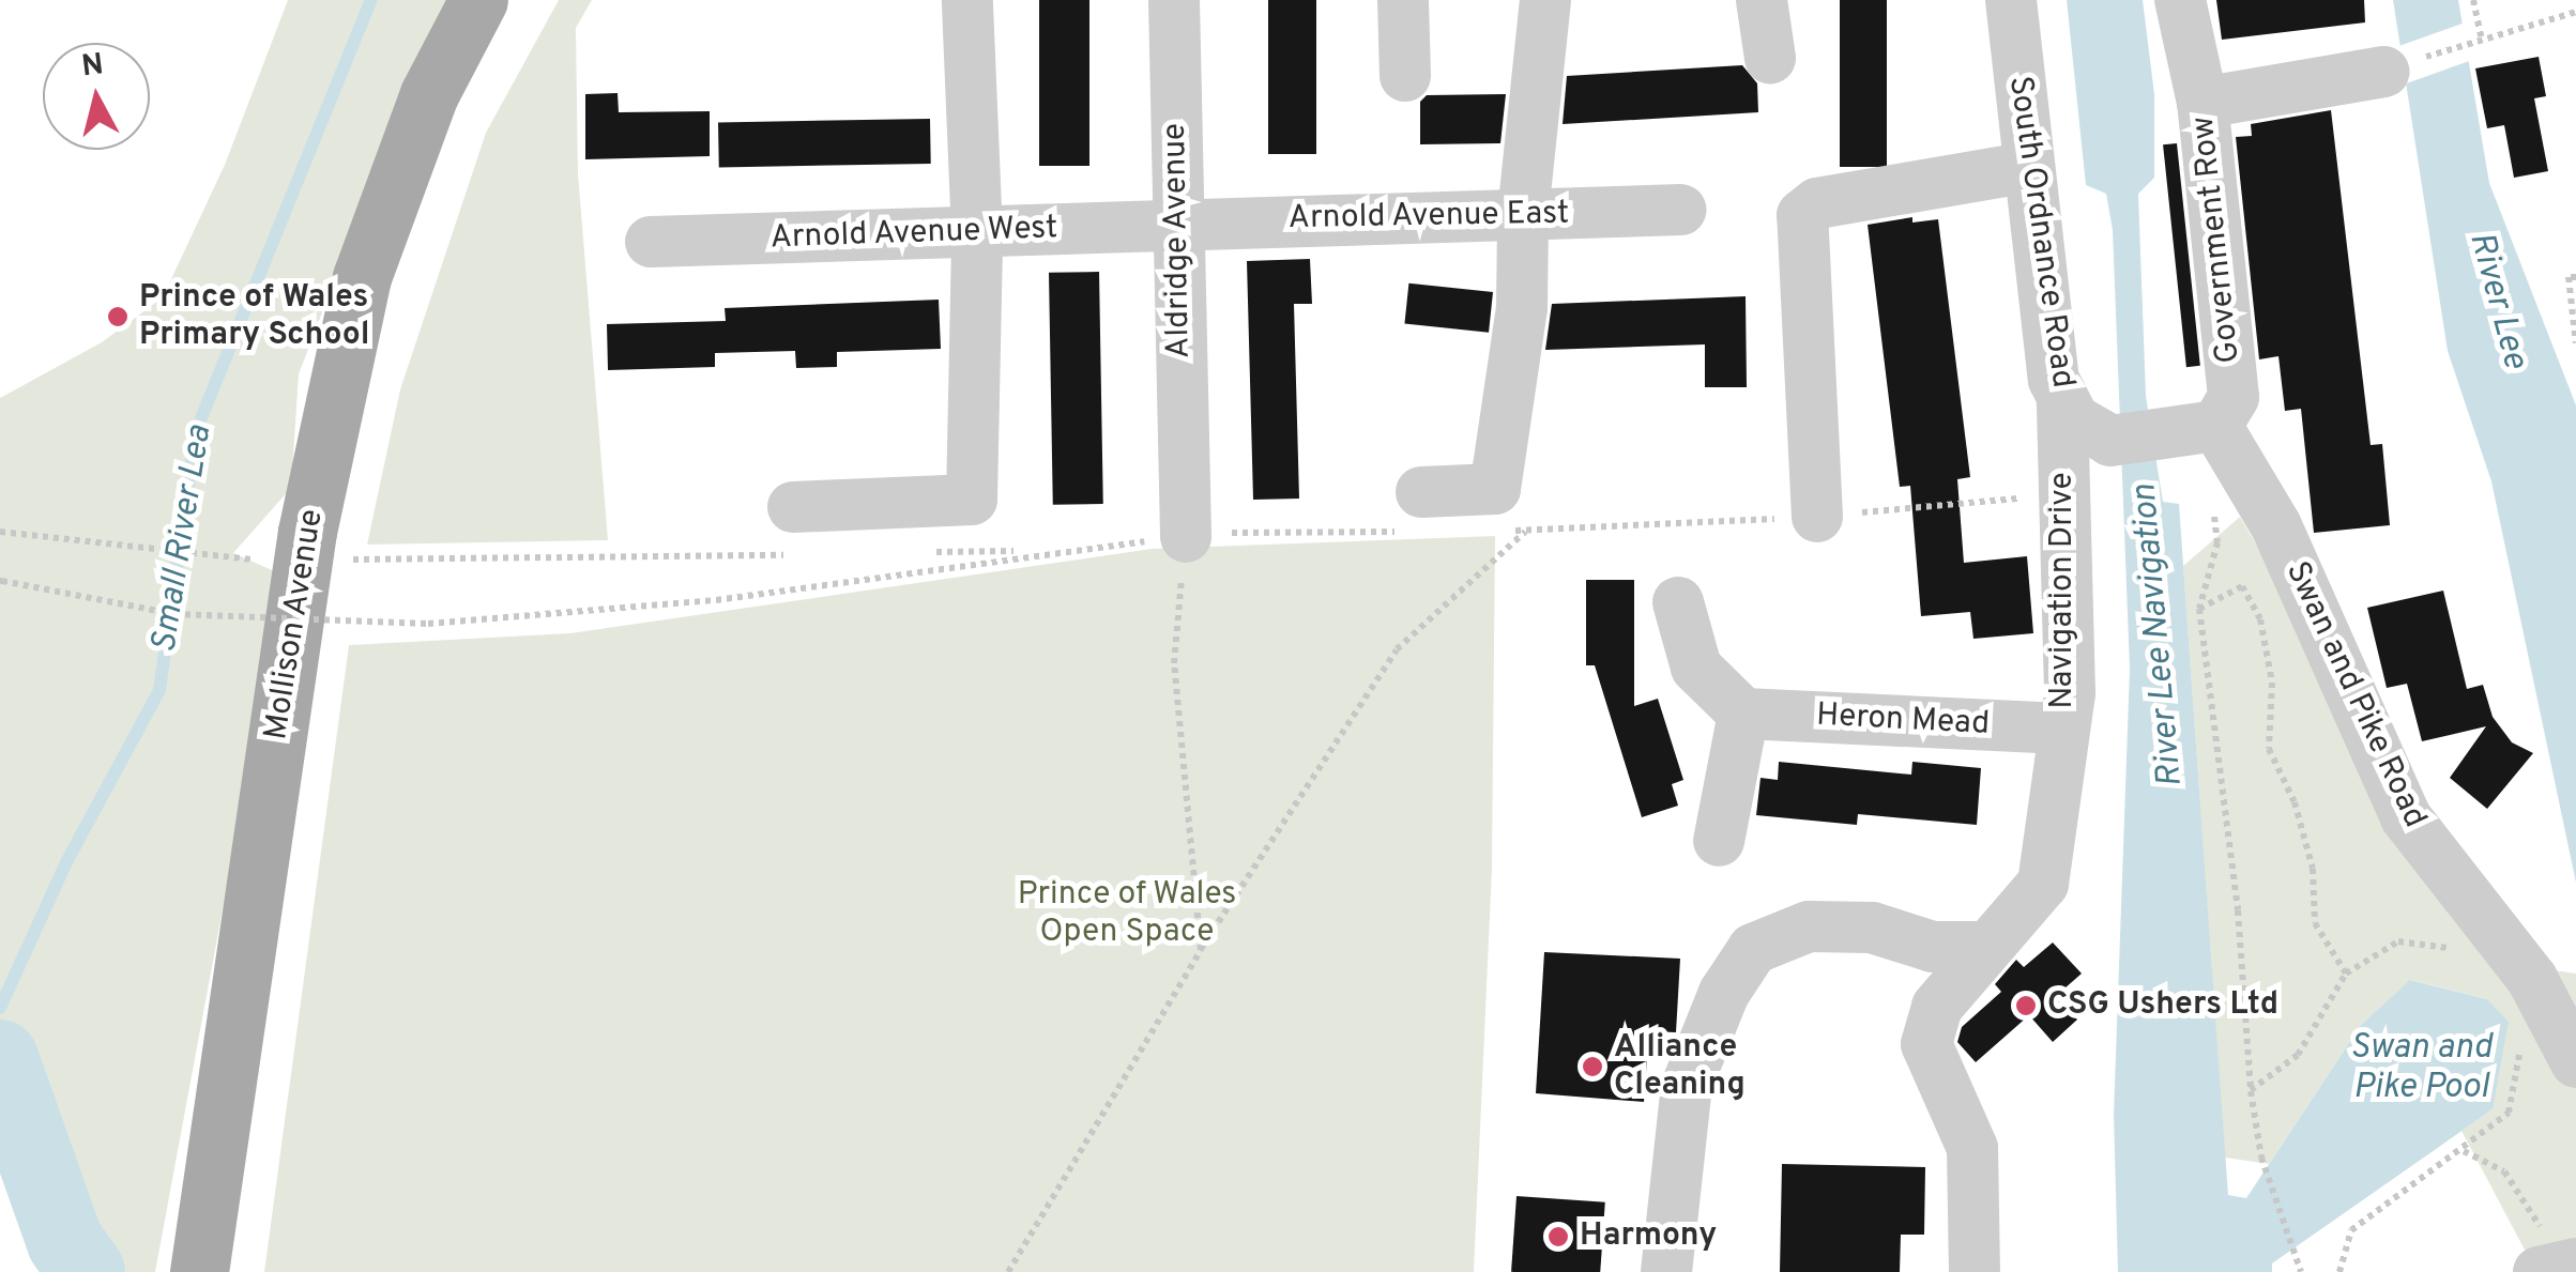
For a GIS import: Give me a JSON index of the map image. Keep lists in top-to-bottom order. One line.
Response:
{"streets":{"main road":["Mollison Avenue"],"street":["Arnold Avenue East","South Ordnance Road","Arnold Avenue West","Government Row","Aldridge Avenue","Navigation Drive","Swan and Pike Road","Heron Mead"]},"crossings":[["Arnold Avenue East","Arnold Avenue West"],["Arnold Avenue East","Aldridge Avenue"],["South Ordnance Road","Government Row"],["South Ordnance Road","Navigation Drive"],["South Ordnance Road","Swan and Pike Road"],["Arnold Avenue West","Aldridge Avenue"],["Government Row","Swan and Pike Road"],["Navigation Drive","Heron Mead"]],"water":["River Lee","Small River Lea","River Lee Navigation","Swan and Pike Pool"],"parks":["Prince of Wales Open Space"],"places":["Prince of Wales Primary School","CSG Ushers Ltd","Alliance Cleaning","Harmony"],"north":"top"}
